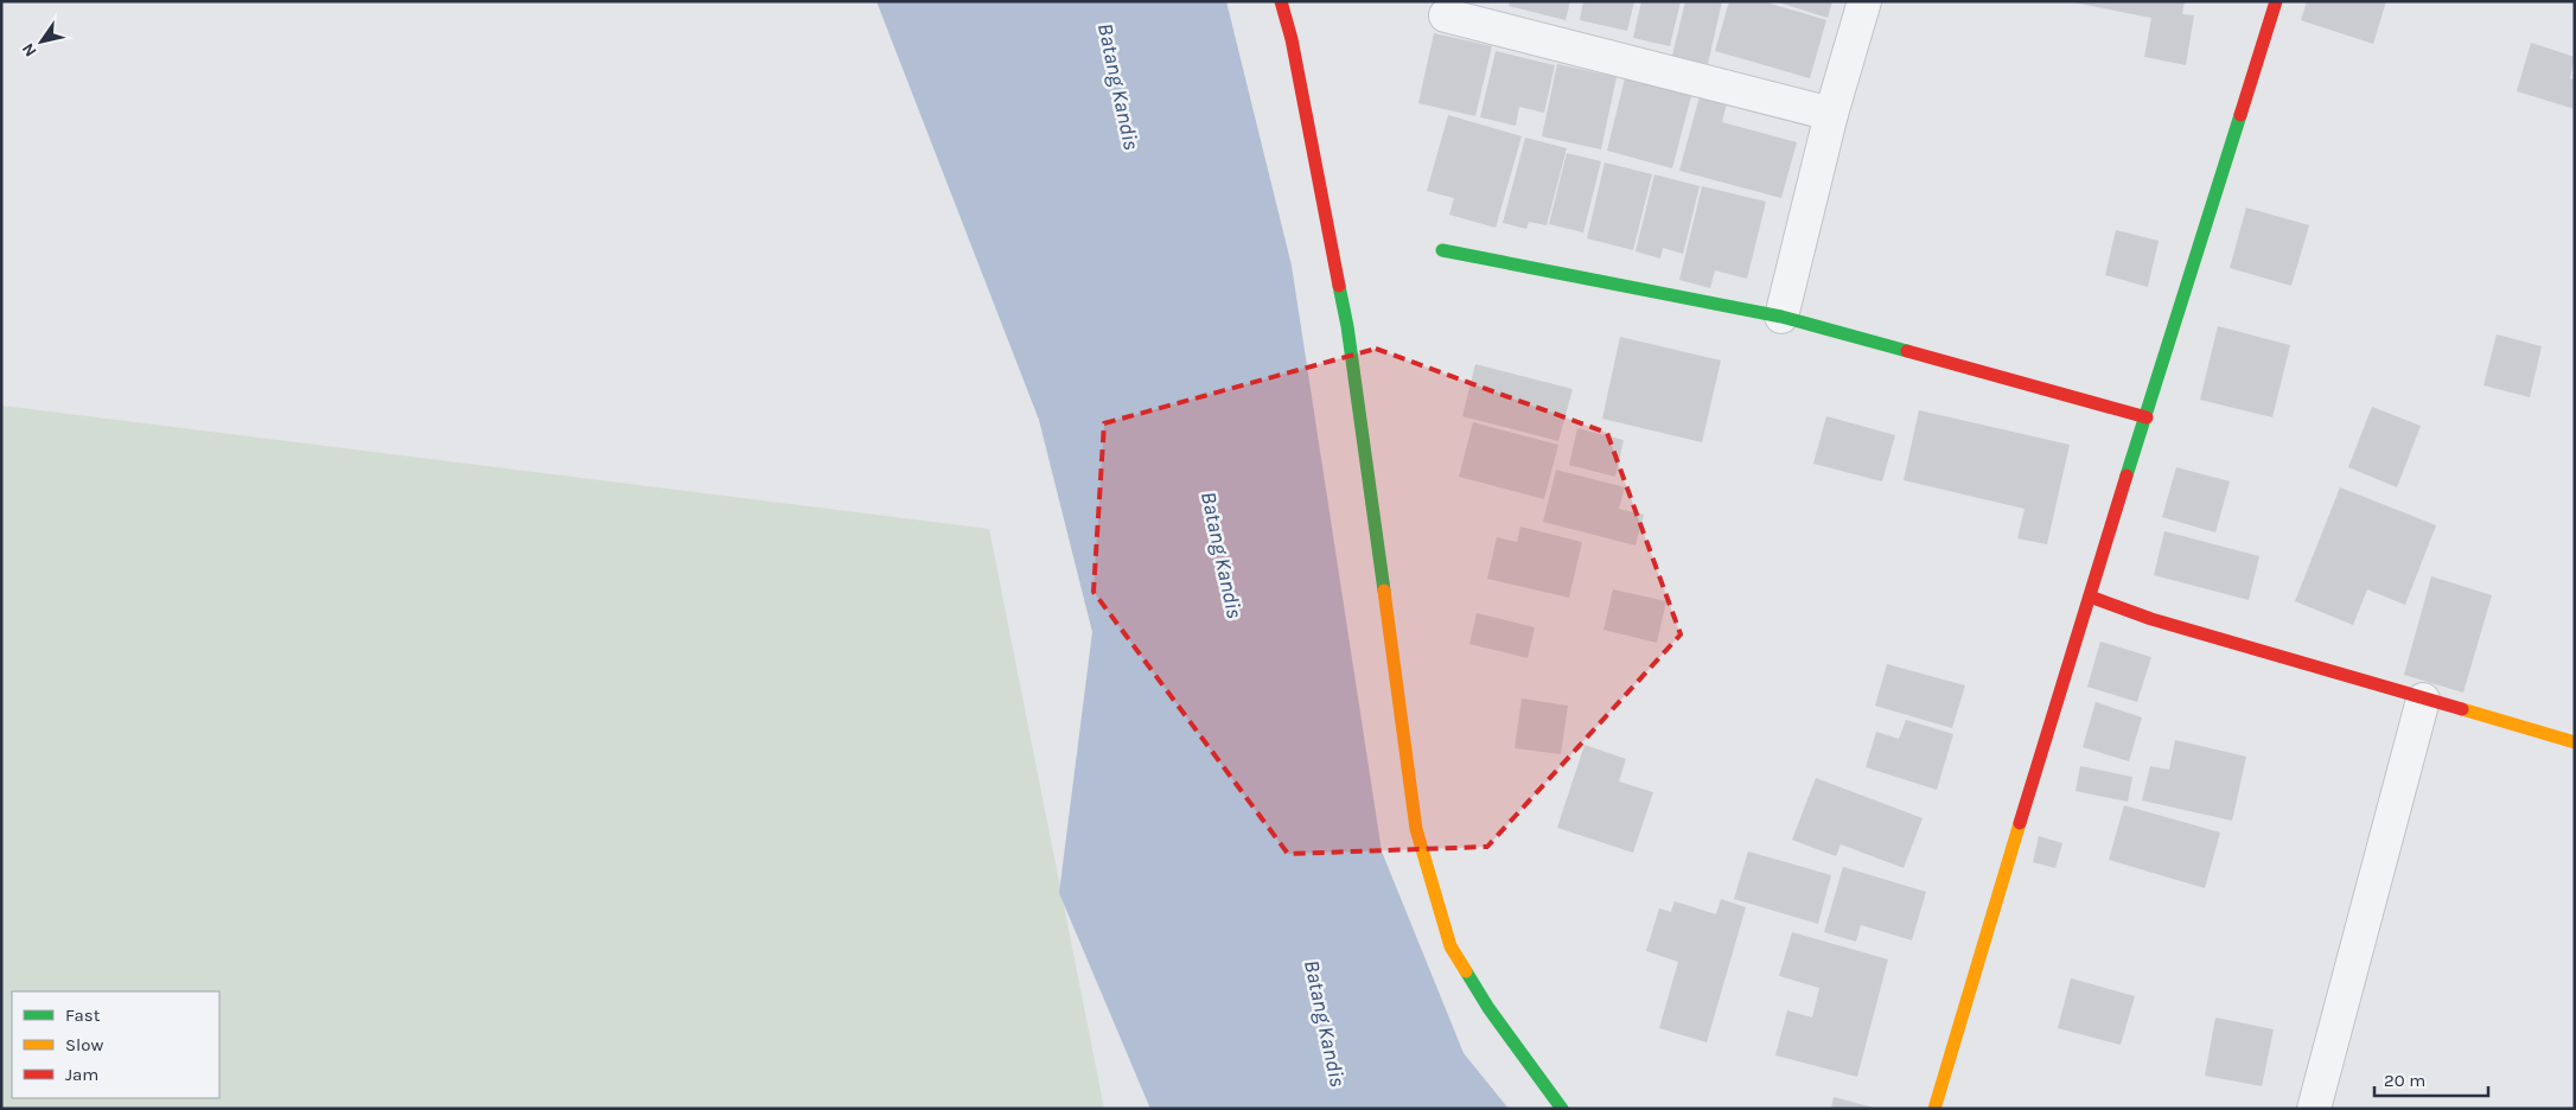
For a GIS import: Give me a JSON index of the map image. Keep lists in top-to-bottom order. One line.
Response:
{"water":["Batang Kandis"],"legend":["Fast","Slow","Jam"],"scale_bar":"20 m","north":"bottom left"}
